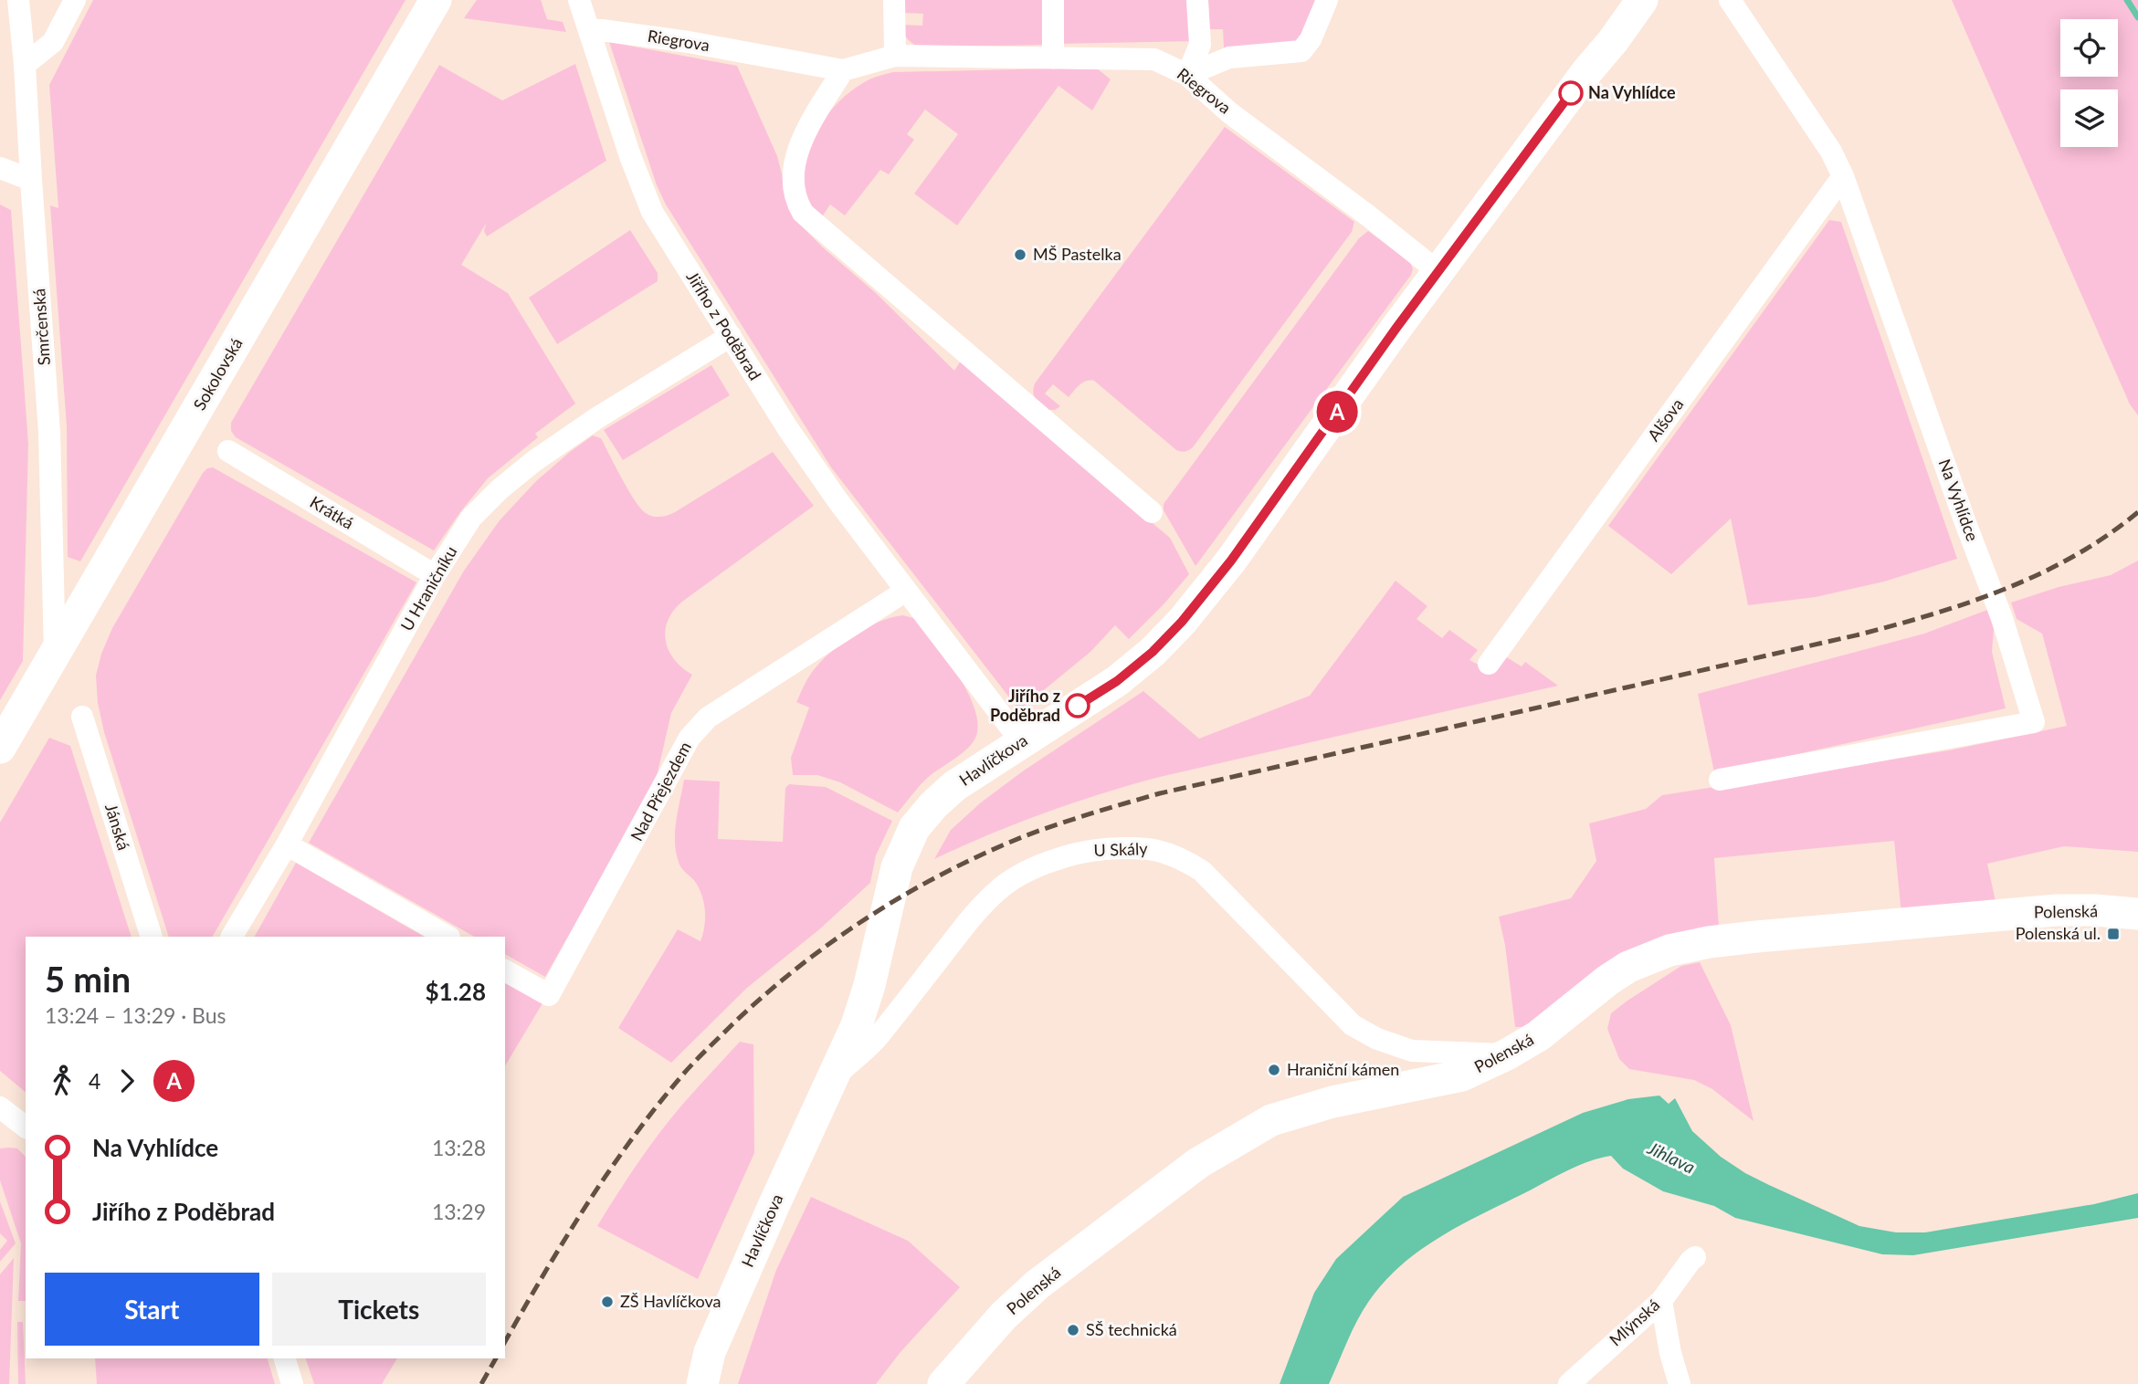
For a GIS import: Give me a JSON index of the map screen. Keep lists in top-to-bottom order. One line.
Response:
{"streets":{"street":["Riegrova","Jiřího z Poděbrad","Smrčenská","Sokolovská","Alšova","Na Vyhlídce","Krátká","U Hraničníku","Havlíčkova","Nad Přejezdem","Jánská","U Skály","Polenská","Mlýnská"]},"crossings":[["Riegrova","Jiřího z Poděbrad"],["Riegrova","Havlíčkova"],["Jiřího z Poděbrad","U Hraničníku"],["Jiřího z Poděbrad","Havlíčkova"],["Jiřího z Poděbrad","Nad Přejezdem"],["Smrčenská","Sokolovská"],["Alšova","Na Vyhlídce"],["Krátká","U Hraničníku"],["Havlíčkova","U Skály"],["U Skály","Polenská"]],"water":["Jihlava"],"places":{"other":["Na Vyhlídce","MŠ Pastelka","Jiřího z Poděbrad","Hraniční kámen","ZŠ Havlíčkova","SŠ technická"],"transit":["Polenská ul."]},"lines":["bus line A"],"page":{"on_map":"A","heading":["5 min","13:24 – 13:29 · Bus","$1.28"],"legs":["4","A"],"list":[{"name":"Na Vyhlídce","value":"13:28"},{"name":"Jiřího z Poděbrad","value":"13:29"}],"buttons":["Start","Tickets"]}}
